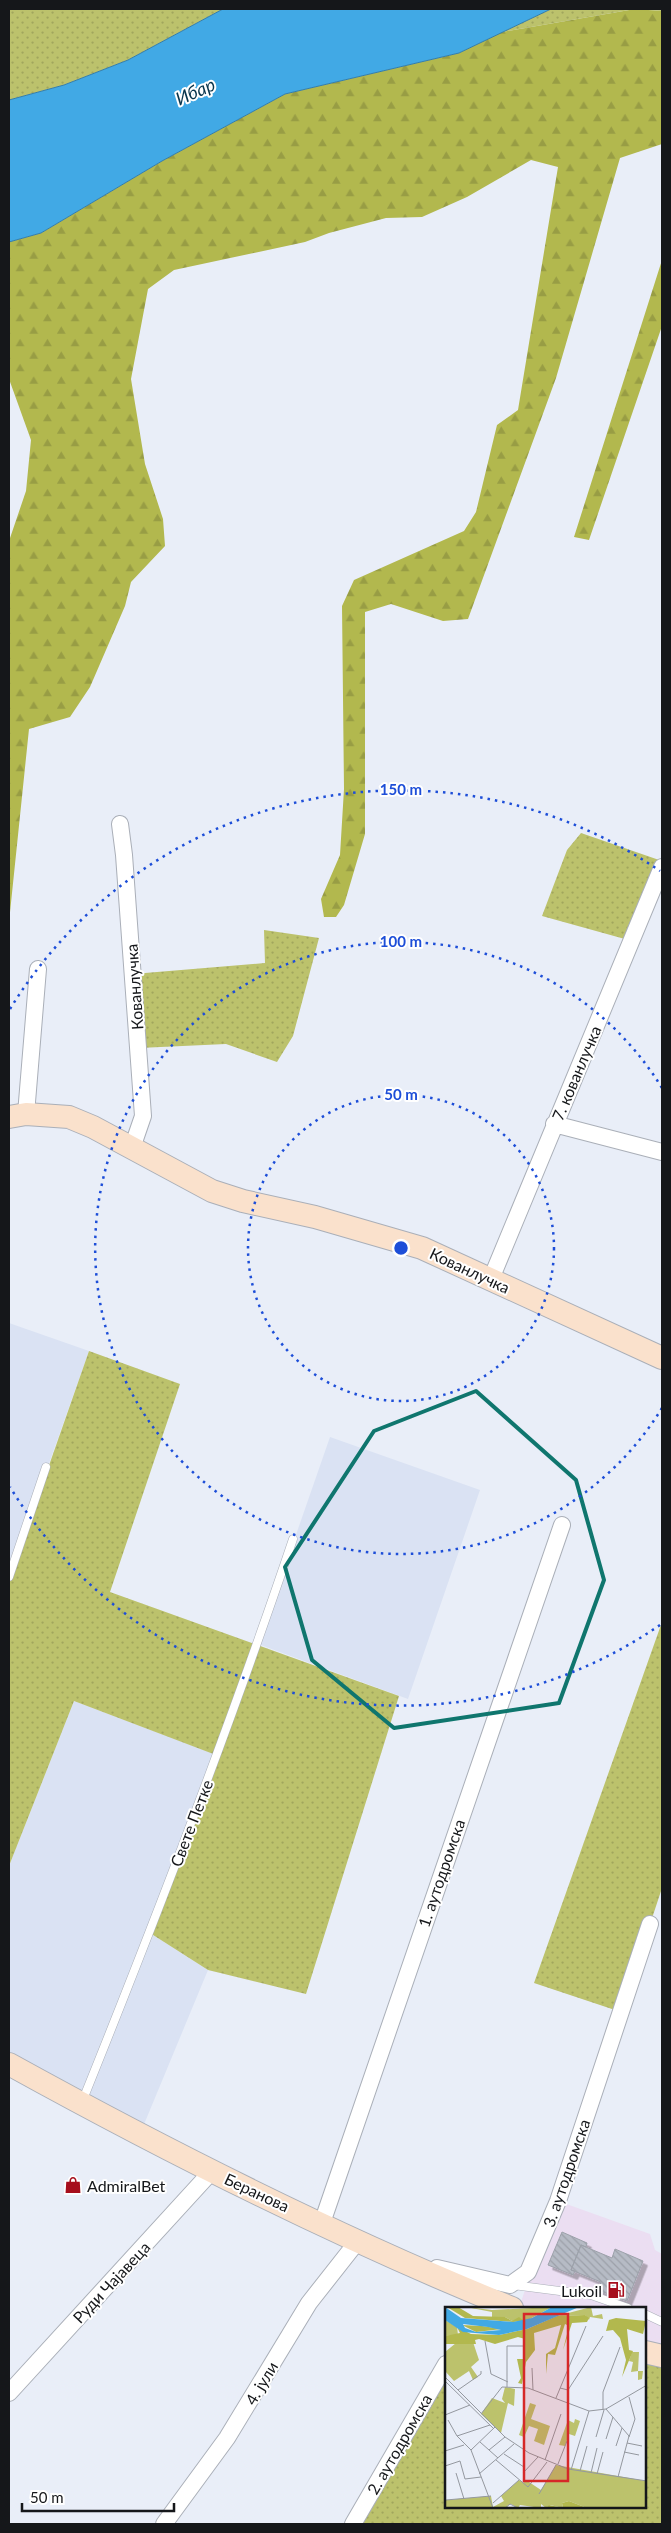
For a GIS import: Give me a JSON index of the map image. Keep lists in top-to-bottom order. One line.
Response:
{"streets":{"street":["Кованлучка","7. кованлучка","1. аутодромска","3. аутодромска","Беранова","Руди Чајавеца","4. јули","2. аутодромска"],"lane":["Свете Петке"]},"crossings":[["Кованлучка","7. кованлучка"],["Свете Петке","Беранова"],["1. аутодромска","Беранова"],["Беранова","Руди Чајавеца"],["Беранова","4. јули"]],"water":["Ибар"],"places":{"shop":["AdmiralBet"],"fuel station":["Lukoil"]},"scale_bar":"50 m","rings":["150 m","100 m","50 m"]}
